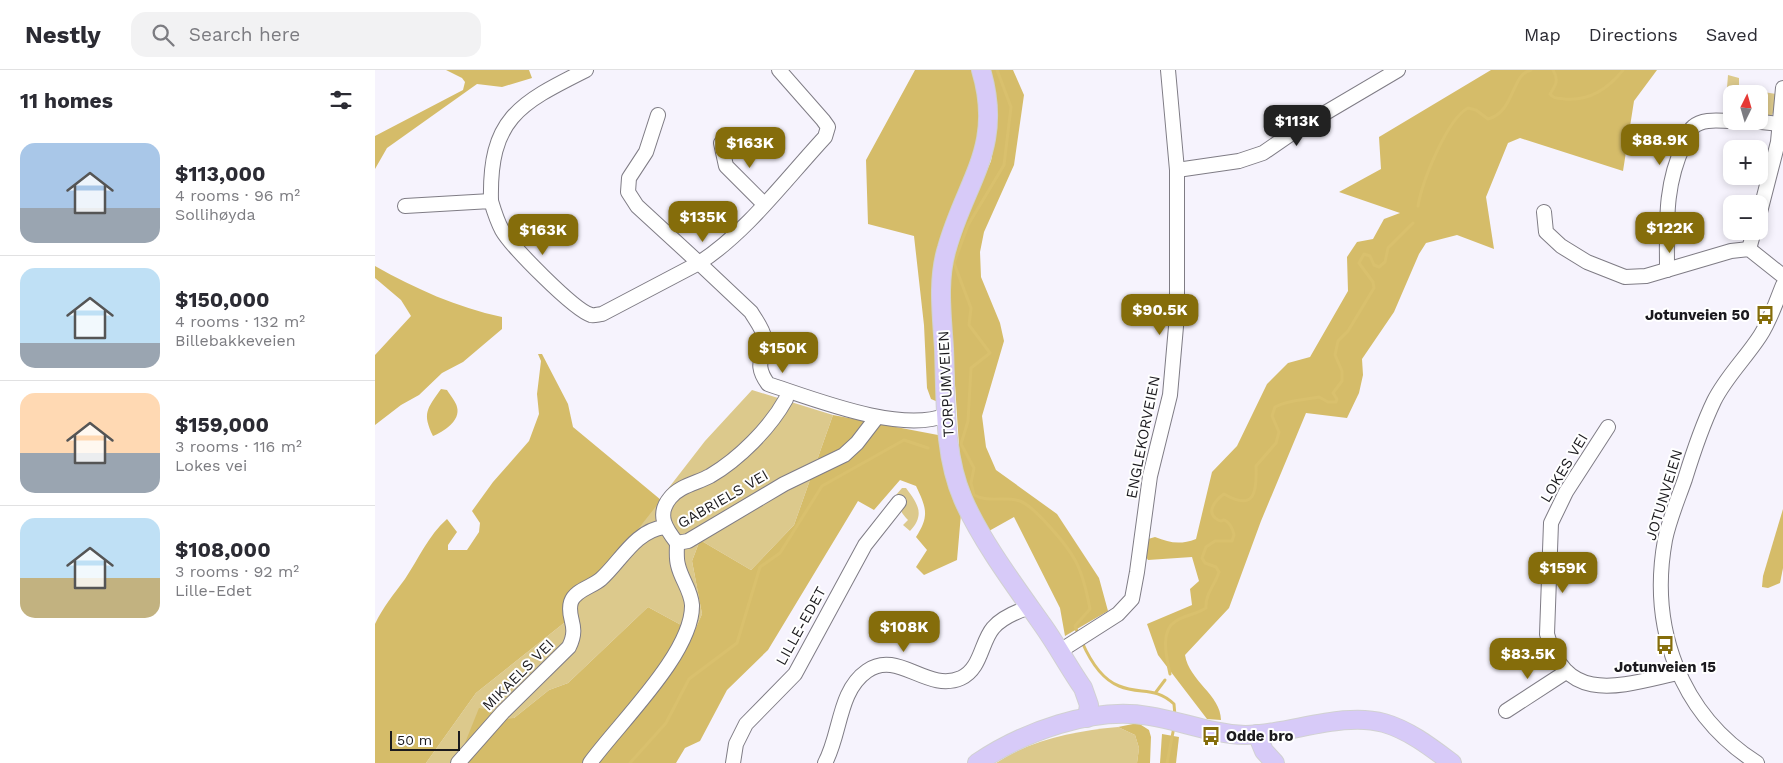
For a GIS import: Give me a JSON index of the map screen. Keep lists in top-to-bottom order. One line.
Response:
{"streets":{"main road":["TORPUMVEIEN"],"street":["ENGLEKORVEIEN","LOKES VEI","JOTUNVEIEN","GABRIELS VEI","LILLE-EDET","MIKAELS VEI"]},"crossings":[["TORPUMVEIEN","ENGLEKORVEIEN"],["GABRIELS VEI","MIKAELS VEI"]],"places":{"bus stop":["Jotunveien 50","Jotunveien 15","Odde bro"]},"scale_bar":"50 m","north":"top","page":{"header":"Nestly","search":"Search here","nav":["Map","Directions","Saved"],"heading":"11 homes","map_buttons":["+","−"],"price":["$113K","$88.9K","$163K","$135K","$122K","$163K","$90.5K","$150K","$159K","$108K","$83.5K"],"list":[{"name":"$113,000","note":"4 rooms · 96 m² · Sollihøyda"},{"name":"$150,000","note":"4 rooms · 132 m² · Billebakkeveien"},{"name":"$159,000","note":"3 rooms · 116 m² · Lokes vei"},{"name":"$108,000","note":"3 rooms · 92 m² · Lille-Edet"}],"scale":"50 m"}}
